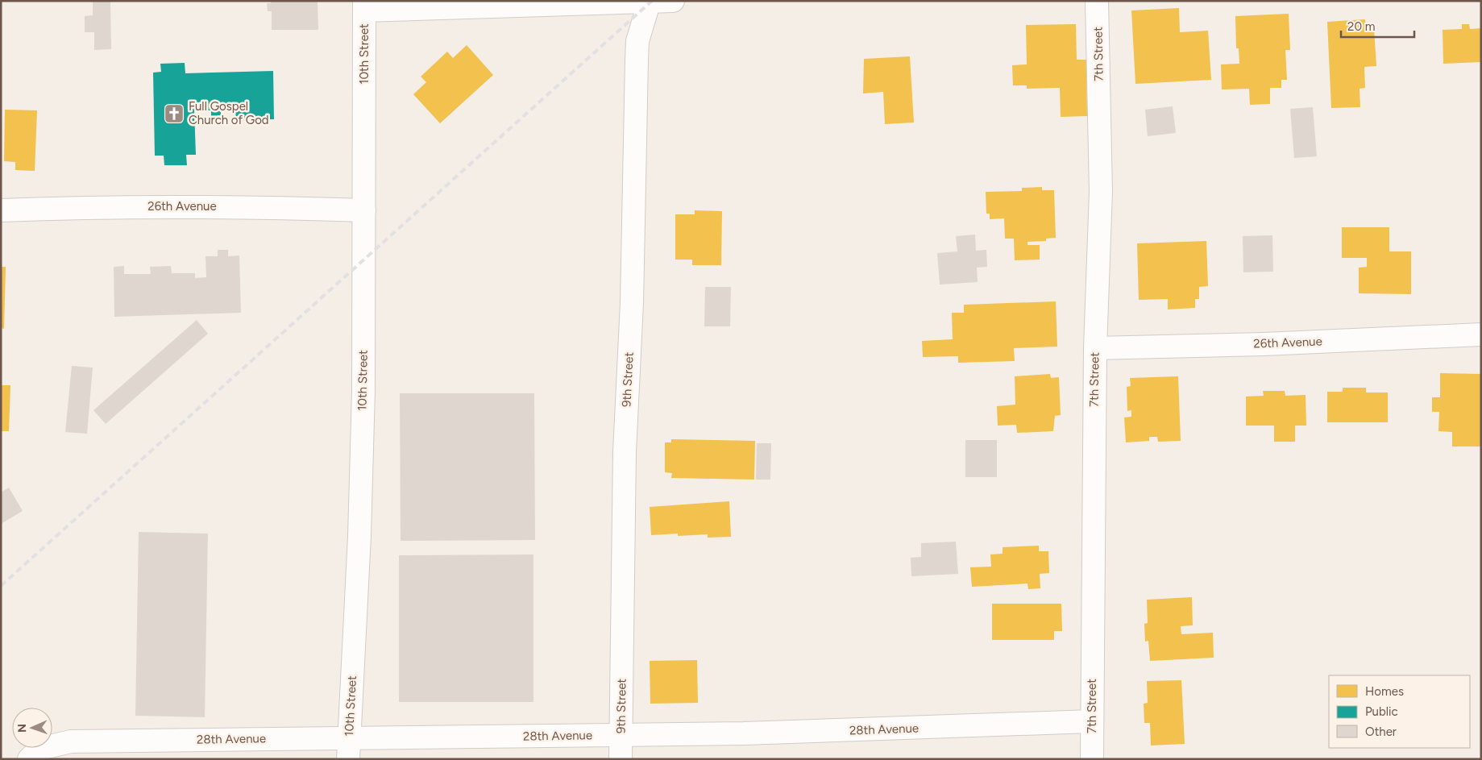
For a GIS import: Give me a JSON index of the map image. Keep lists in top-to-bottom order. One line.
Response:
{"streets":{"street":["10th Street","7th Street","26th Avenue","9th Street","28th Avenue"]},"crossings":[["10th Street","26th Avenue"],["10th Street","28th Avenue"],["7th Street","26th Avenue"],["7th Street","28th Avenue"],["9th Street","28th Avenue"]],"places":{"church":["Full Gospel Church of God"]},"legend":["Homes","Public","Other"],"scale_bar":"20 m","north":"left"}
